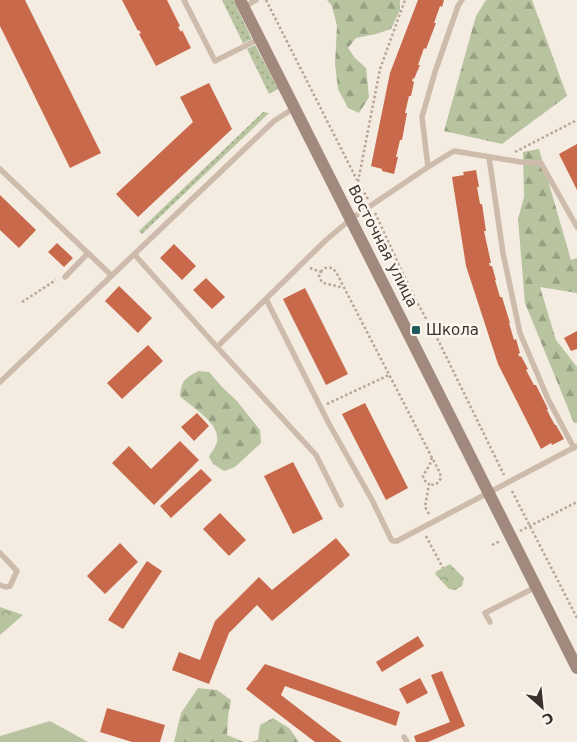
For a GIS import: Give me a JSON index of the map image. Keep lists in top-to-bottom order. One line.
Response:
{"streets":{"main road":["Восточная улица"]},"places":{"transit":["Школа"]},"north":"bottom right"}
